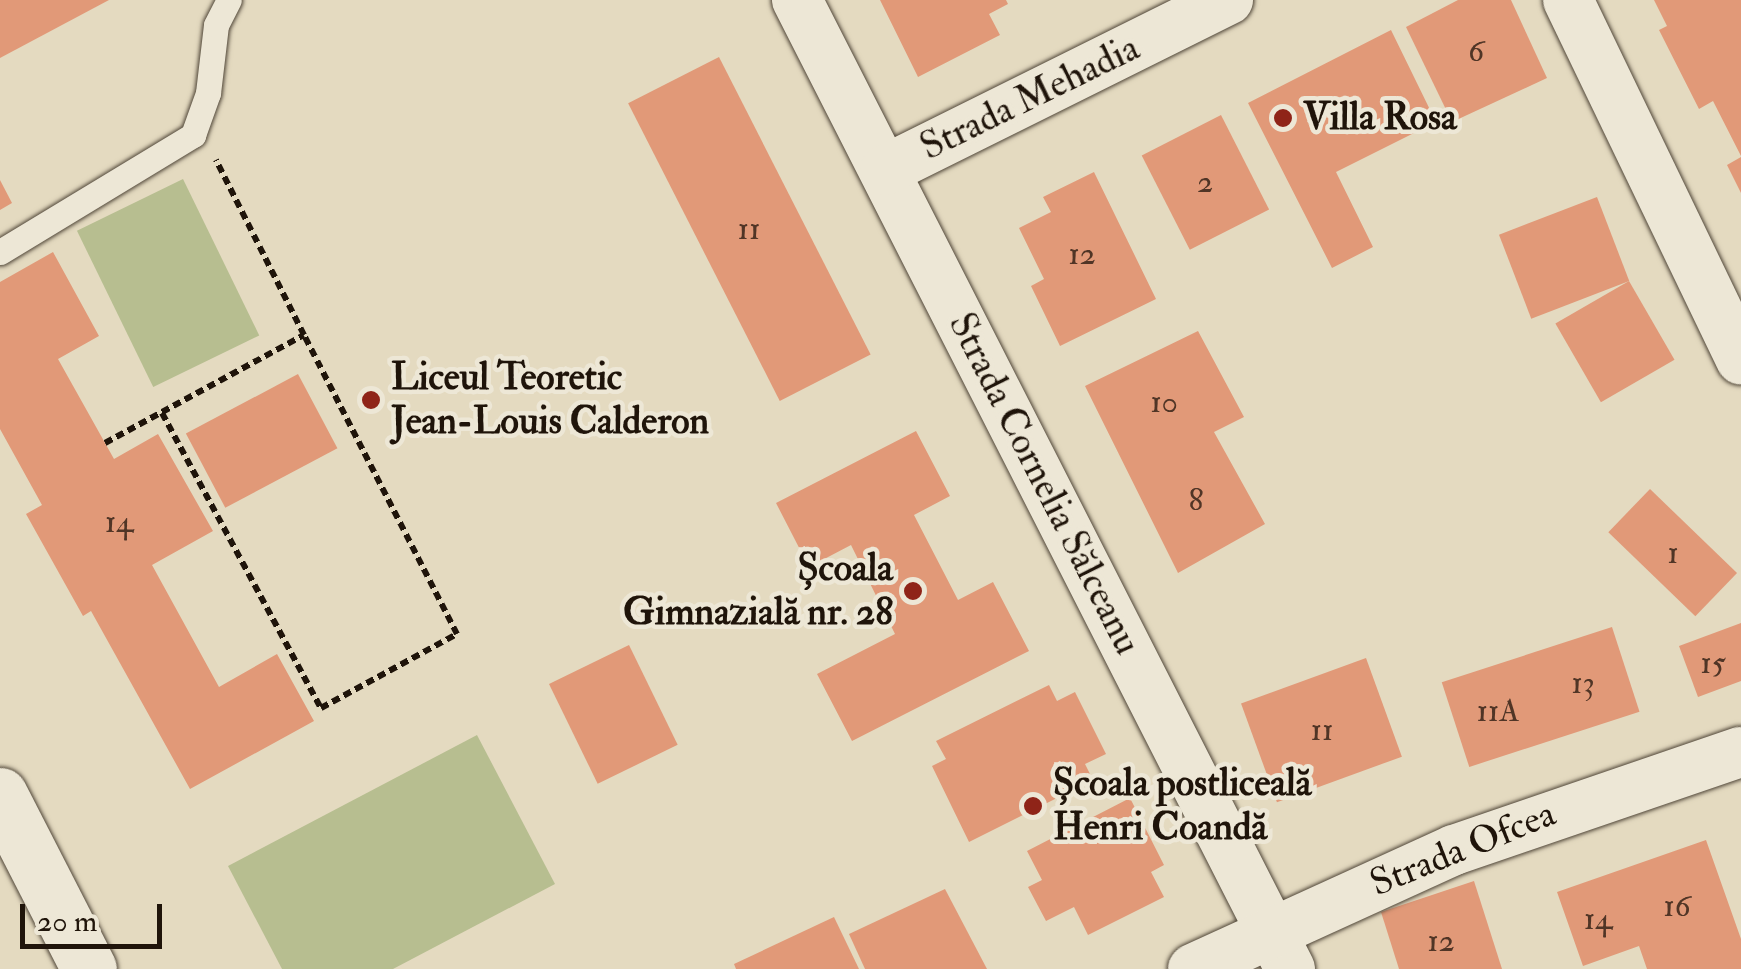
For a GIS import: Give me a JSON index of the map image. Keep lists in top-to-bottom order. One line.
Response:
{"streets":{"street":["Strada Mehadia","Strada Cornelia Sălceanu","Strada Ofcea"]},"crossings":[["Strada Mehadia","Strada Cornelia Sălceanu"],["Strada Cornelia Sălceanu","Strada Ofcea"]],"places":["Villa Rosa","Liceul Teoretic Jean-Louis Calderon","Școala Gimnazială nr. 28","Școala postliceală Henri Coandă"],"house_numbers":["6","2","11","12","10","8","14","1","15","13","11A","11","16","14","12"],"scale_bar":"20 m"}
